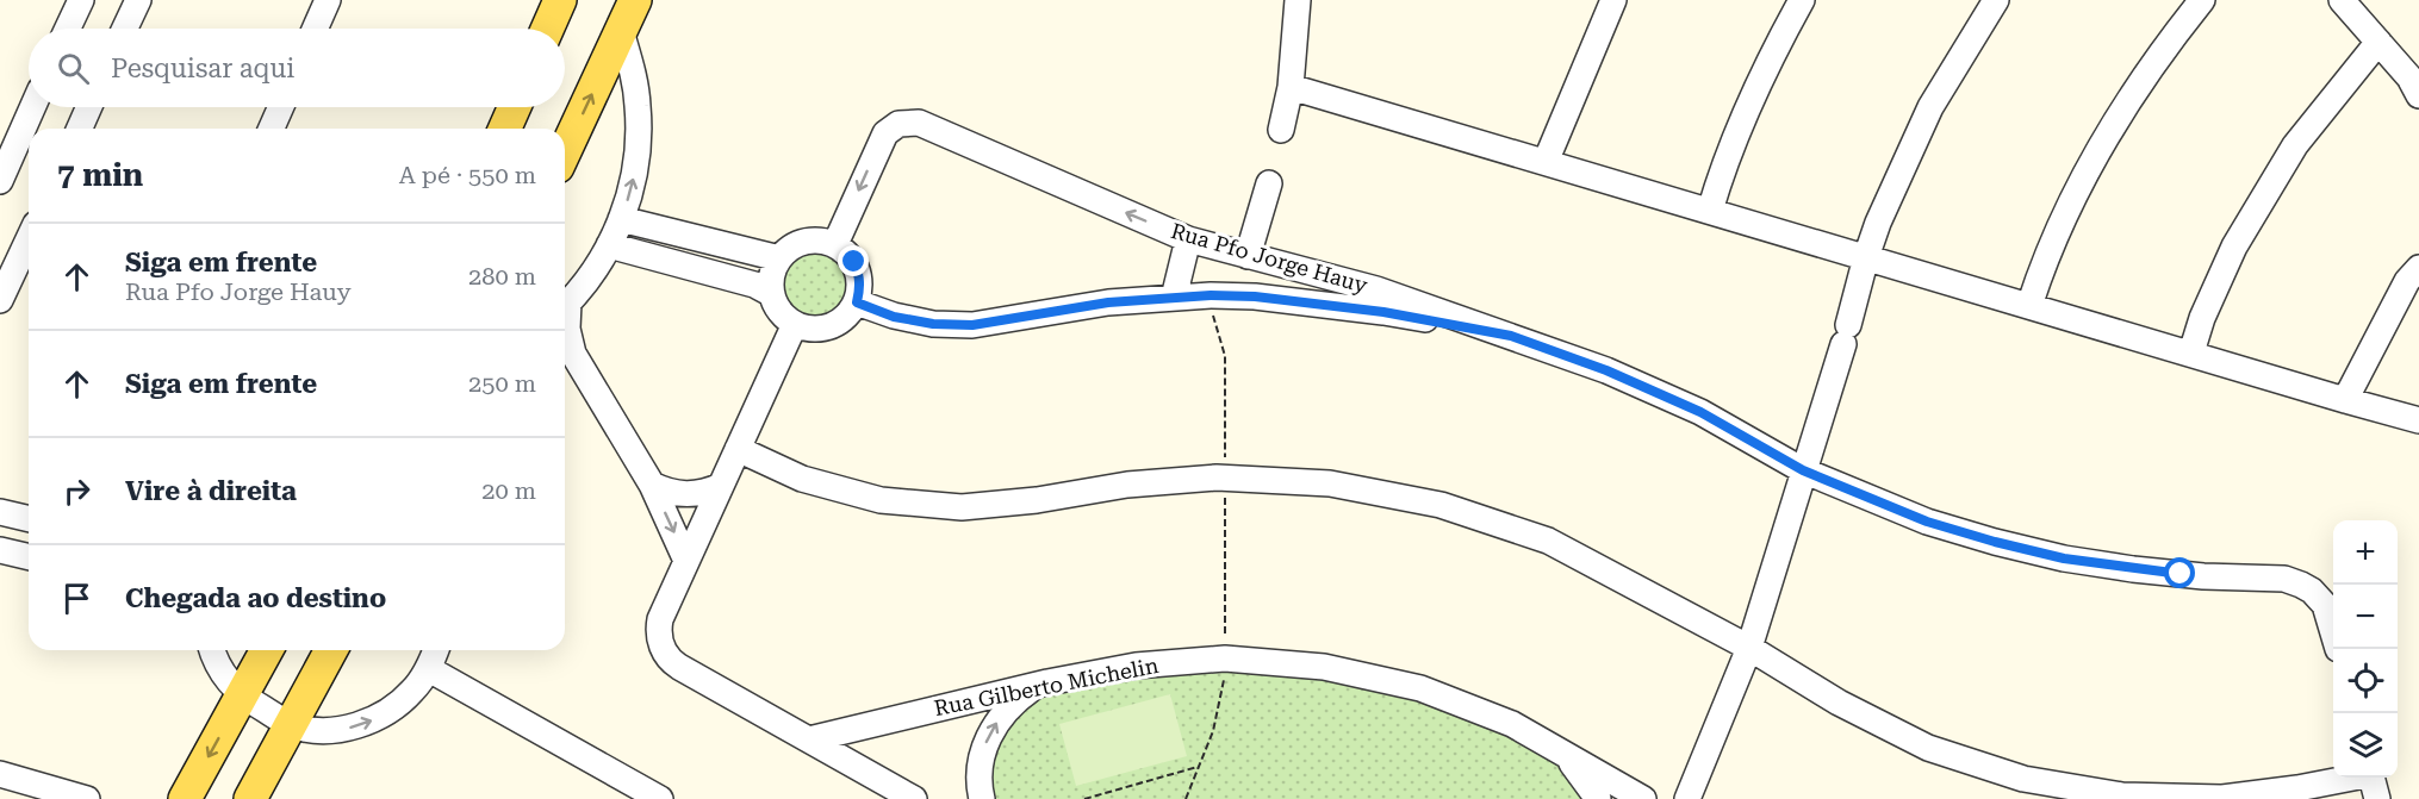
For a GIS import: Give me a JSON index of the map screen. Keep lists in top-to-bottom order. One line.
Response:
{"streets":{"street":["Rua Pfo Jorge Hauy","Rua Gilberto Michelin"]},"page":{"search":"Pesquisar aqui","heading":["7 min","A pé · 550 m"],"list":[["Siga em frente","Rua Pfo Jorge Hauy","280 m"],["Siga em frente","250 m"],["Vire à direita","20 m"],"Chegada ao destino"],"map_buttons":["+","−"]}}
